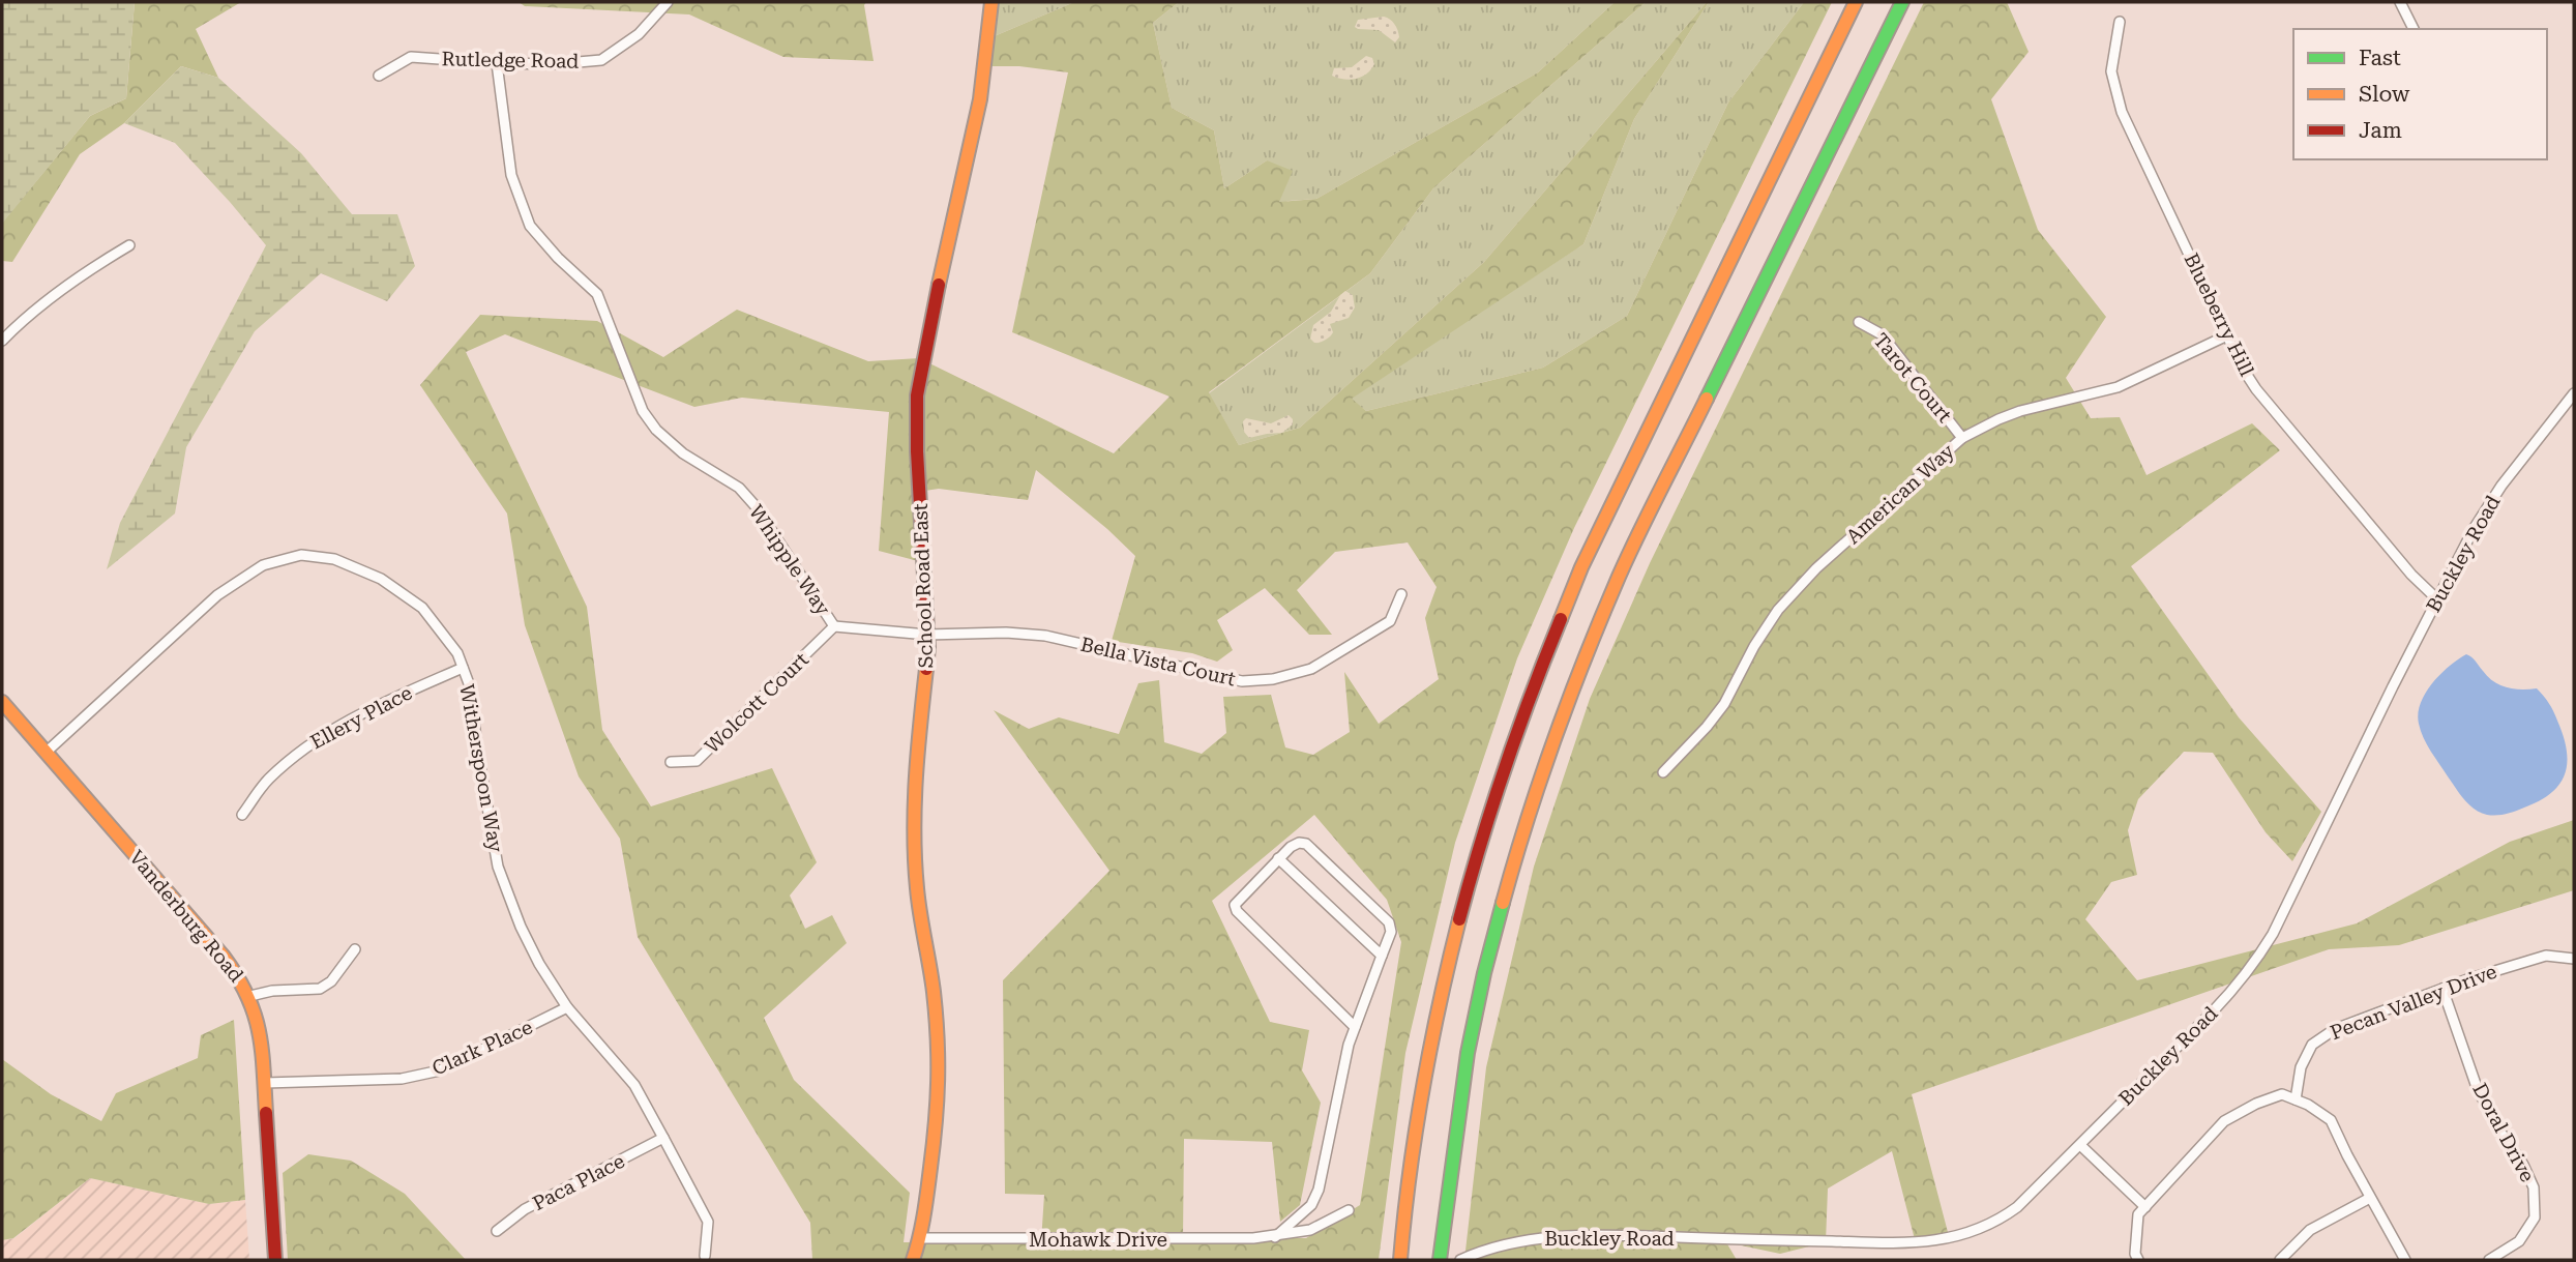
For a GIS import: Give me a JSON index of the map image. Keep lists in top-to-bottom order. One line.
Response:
{"streets":{"main road":["School Road East","Vanderburg Road"],"street":["Rutledge Road","Blueberry Hill","Tarot Court","American Way","Buckley Road","Whipple Way","Bella Vista Court","Wolcott Court","Ellery Place","Witherspoon Way","Pecan Valley Drive","Clark Place","Doral Drive","Paca Place","Mohawk Drive"]},"crossings":[["Rutledge Road","Whipple Way"],["Blueberry Hill","American Way"],["Blueberry Hill","Buckley Road"],["Tarot Court","American Way"],["Whipple Way","Bella Vista Court"],["Whipple Way","Wolcott Court"],["School Road East","Bella Vista Court"],["School Road East","Mohawk Drive"],["Bella Vista Court","Wolcott Court"],["Ellery Place","Witherspoon Way"],["Witherspoon Way","Vanderburg Road"],["Witherspoon Way","Clark Place"],["Witherspoon Way","Paca Place"],["Vanderburg Road","Clark Place"],["Pecan Valley Drive","Doral Drive"]],"legend":["Fast","Slow","Jam"]}
